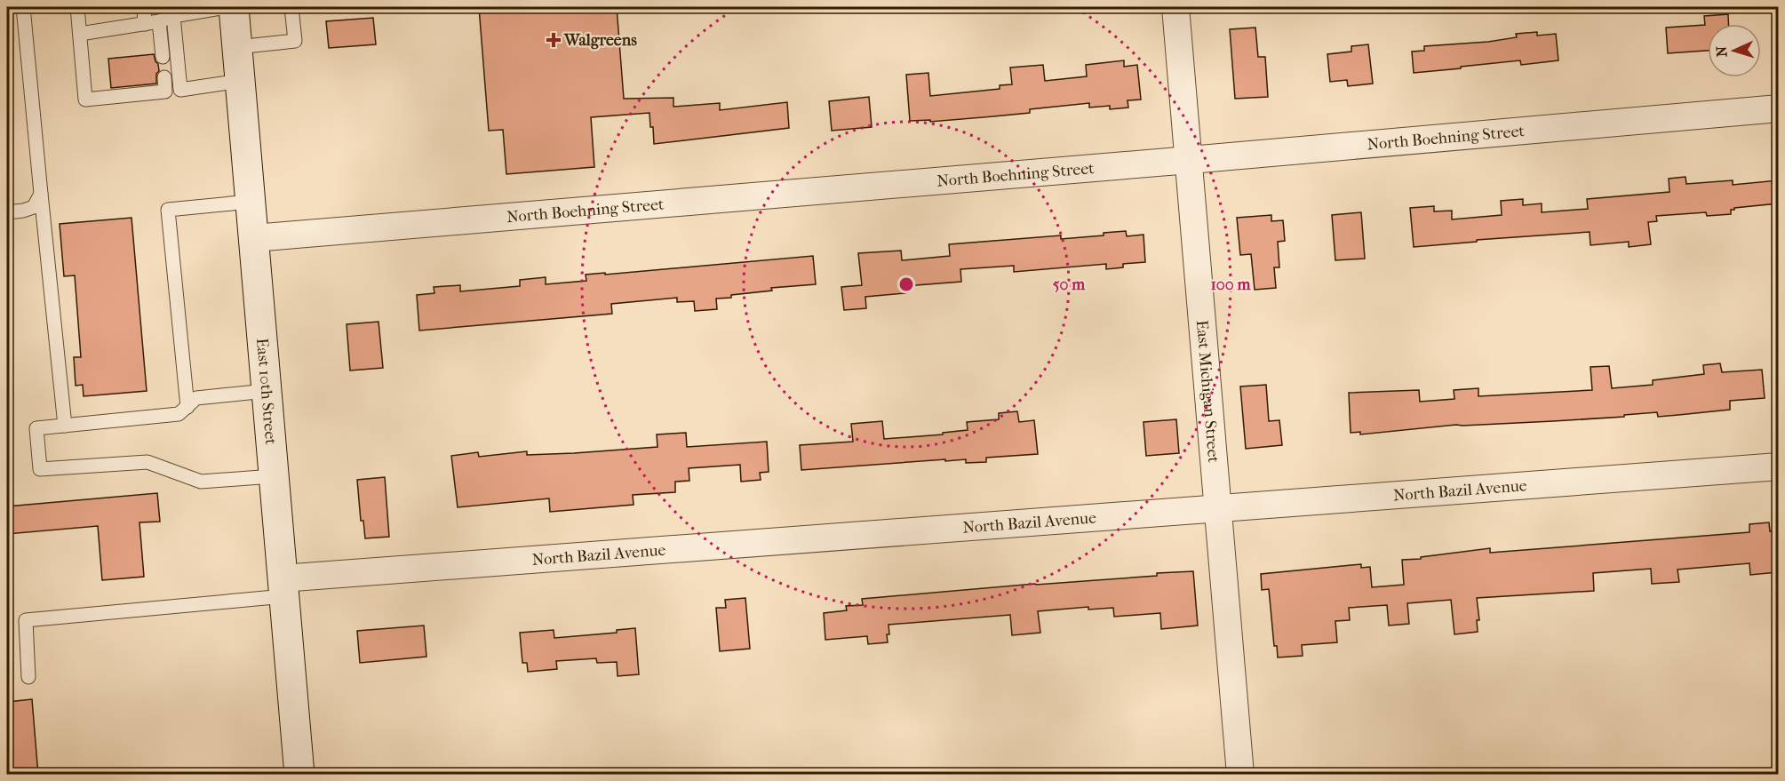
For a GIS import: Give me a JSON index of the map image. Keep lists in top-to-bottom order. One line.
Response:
{"streets":{"main road":["East 10th Street"],"street":["North Boehning Street","East Michigan Street","North Bazil Avenue"]},"crossings":[["North Boehning Street","East Michigan Street"],["North Boehning Street","East 10th Street"],["East Michigan Street","North Bazil Avenue"],["East 10th Street","North Bazil Avenue"]],"places":{"health":["Walgreens"]},"north":"left","rings":["50 m","100 m"]}
